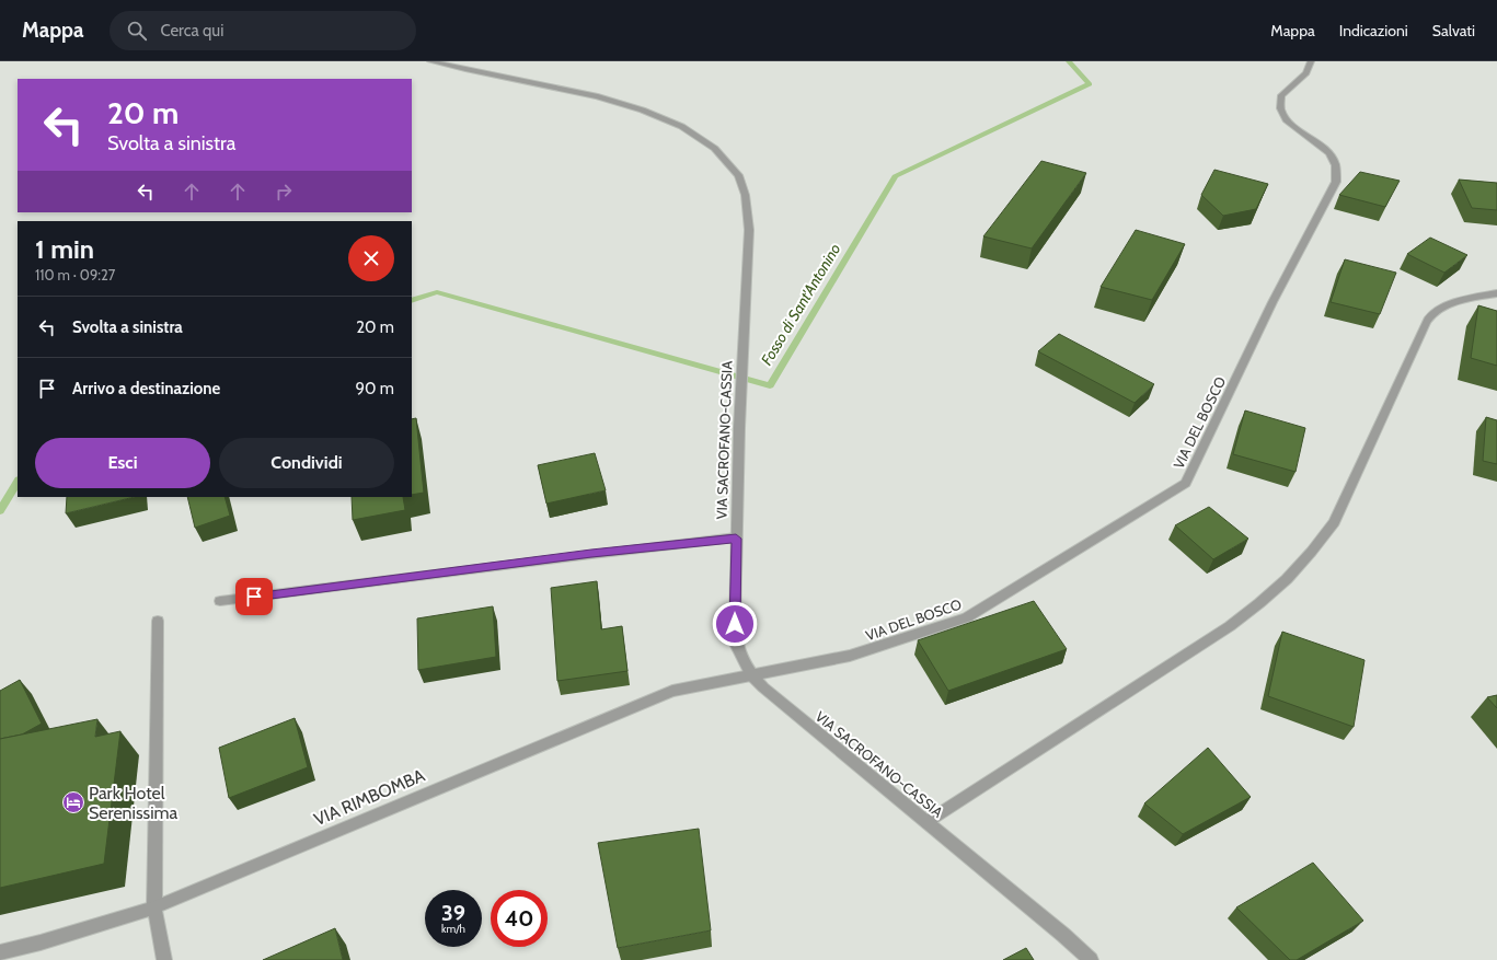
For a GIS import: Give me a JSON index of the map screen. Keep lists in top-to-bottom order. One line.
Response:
{"streets":{"street":["VIA DEL BOSCO","VIA SACROFANO-CASSIA","VIA RIMBOMBA"]},"crossings":[["VIA DEL BOSCO","VIA SACROFANO-CASSIA"],["VIA DEL BOSCO","VIA RIMBOMBA"],["VIA SACROFANO-CASSIA","VIA RIMBOMBA"]],"water":["Fosso di Sant'Antonino"],"places":{"hotel":["Park Hotel Serenissima"]},"page":{"header":"Mappa","search":"Cerca qui","nav":["Mappa","Indicazioni","Salvati"],"turn":["20 m","Svolta a sinistra"],"heading":["1 min","110 m · 09:27"],"list":[{"name":"Svolta a sinistra","value":"20 m"},{"name":"Arrivo a destinazione","value":"90 m"}],"buttons":["Esci","Condividi"],"speed":"39 km/h","limit":"40"}}
